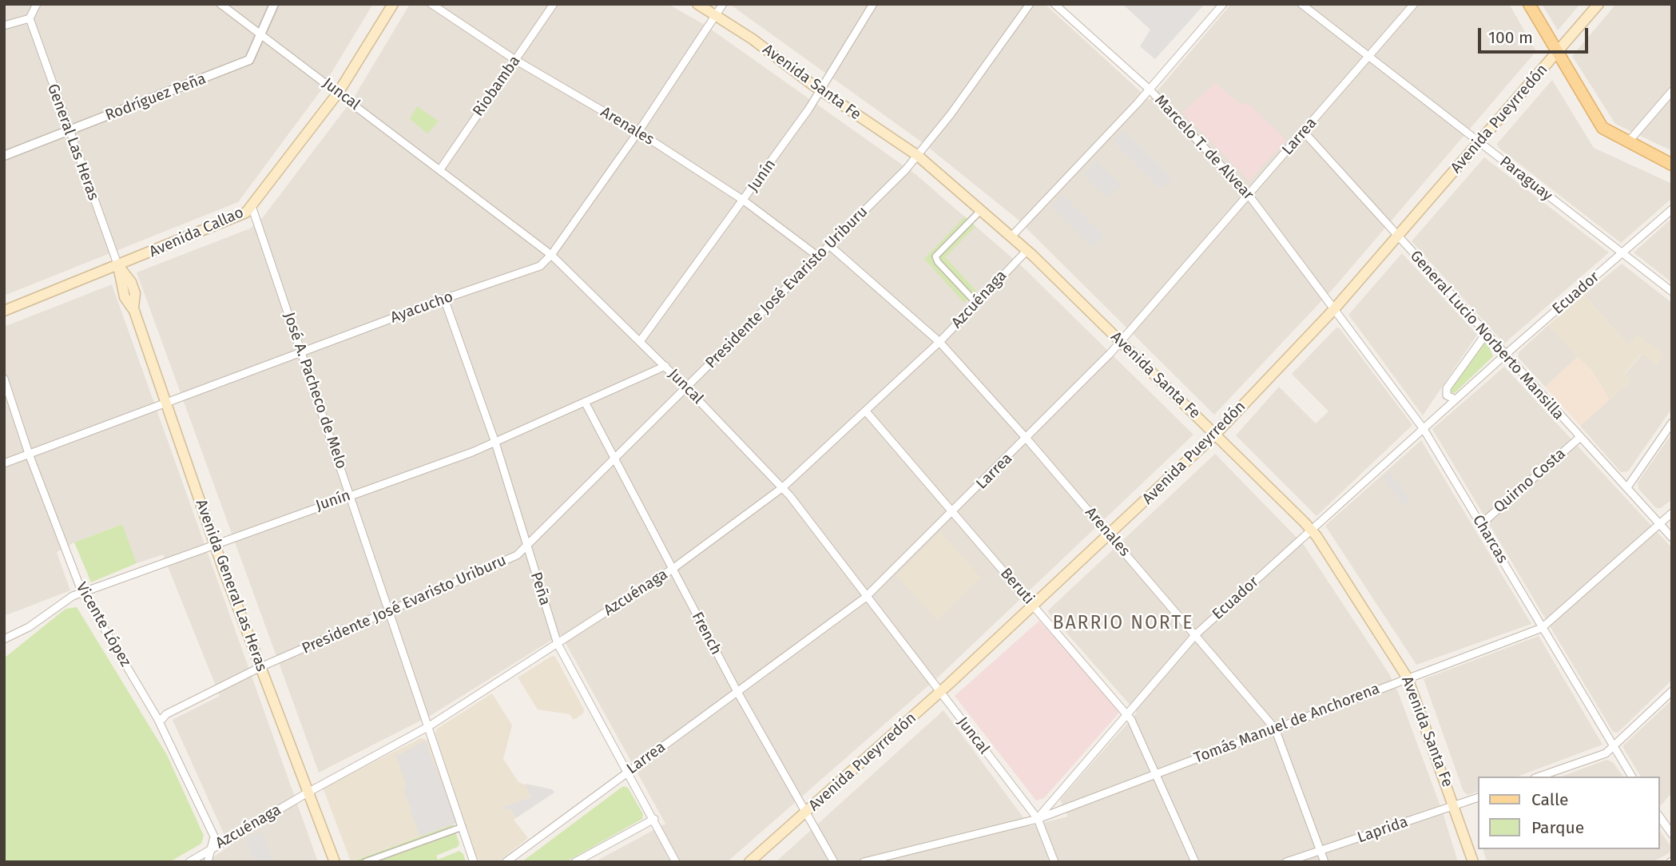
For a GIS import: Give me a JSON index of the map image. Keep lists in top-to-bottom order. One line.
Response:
{"streets":{"main road":["Avenida Santa Fe","Avenida Pueyrredón","Avenida Callao","Avenida General Las Heras"],"street":["Riobamba","Juncal","Rodríguez Peña","Arenales","Larrea","General Las Heras","Marcelo T. de Alvear","Junín","Paraguay","Presidente José Evaristo Uriburu","Ecuador","Azcuénaga","Ayacucho","General Lucio Norberto Mansilla","José A. Pacheco de Melo","Quirno Costa","Charcas","Beruti","Peña","Vicente López","French","Tomás Manuel de Anchorena","Laprida"]},"crossings":[["Avenida Santa Fe","Avenida Pueyrredón"],["Avenida Santa Fe","Larrea"],["Avenida Santa Fe","Junín"],["Avenida Santa Fe","Presidente José Evaristo Uriburu"],["Avenida Santa Fe","Ecuador"],["Avenida Santa Fe","Azcuénaga"],["Avenida Santa Fe","Ayacucho"],["Avenida Santa Fe","Tomás Manuel de Anchorena"],["Avenida Santa Fe","Laprida"],["Riobamba","Juncal"],["Riobamba","Arenales"],["Juncal","Rodríguez Peña"],["Juncal","Avenida Pueyrredón"],["Juncal","Larrea"],["Juncal","Junín"],["Juncal","Avenida Callao"],["Juncal","Presidente José Evaristo Uriburu"],["Juncal","Ecuador"],["Juncal","Azcuénaga"],["Juncal","Ayacucho"],["Juncal","Tomás Manuel de Anchorena"],["Rodríguez Peña","General Las Heras"],["Avenida Pueyrredón","Arenales"],["Avenida Pueyrredón","Marcelo T. de Alvear"],["Avenida Pueyrredón","Paraguay"],["Avenida Pueyrredón","General Lucio Norberto Mansilla"],["Avenida Pueyrredón","Charcas"],["Avenida Pueyrredón","Beruti"],["Avenida Pueyrredón","French"],["Arenales","Larrea"],["Arenales","Junín"],["Arenales","Presidente José Evaristo Uriburu"],["Arenales","Ecuador"],["Arenales","Azcuénaga"],["Arenales","Ayacucho"],["Arenales","Tomás Manuel de Anchorena"],["Arenales","Laprida"],["Larrea","Marcelo T. de Alvear"],["Larrea","Paraguay"],["Larrea","General Lucio Norberto Mansilla"],["Larrea","Beruti"],["Larrea","Peña"],["Larrea","French"],["General Las Heras","Avenida Callao"],["General Las Heras","Avenida General Las Heras"],["Marcelo T. de Alvear","Charcas"],["Junín","José A. Pacheco de Melo"],["Junín","Avenida General Las Heras"],["Junín","Peña"],["Junín","Vicente López"],["Junín","French"],["Paraguay","Ecuador"],["Avenida Callao","José A. Pacheco de Melo"],["Avenida Callao","Avenida General Las Heras"],["Presidente José Evaristo Uriburu","José A. Pacheco de Melo"],["Presidente José Evaristo Uriburu","Avenida General Las Heras"],["Presidente José Evaristo Uriburu","Peña"],["Presidente José Evaristo Uriburu","Vicente López"],["Presidente José Evaristo Uriburu","French"],["Ecuador","General Lucio Norberto Mansilla"],["Ecuador","Charcas"],["Ecuador","Beruti"],["Ecuador","Tomás Manuel de Anchorena"],["Azcuénaga","José A. Pacheco de Melo"],["Azcuénaga","Avenida General Las Heras"],["Azcuénaga","Beruti"],["Azcuénaga","Peña"],["Azcuénaga","Vicente López"],["Azcuénaga","French"],["Ayacucho","José A. Pacheco de Melo"],["Ayacucho","Avenida General Las Heras"],["Ayacucho","Peña"],["Ayacucho","Vicente López"],["General Lucio Norberto Mansilla","Quirno Costa"],["General Lucio Norberto Mansilla","Tomás Manuel de Anchorena"],["Quirno Costa","Charcas"],["Charcas","Tomás Manuel de Anchorena"],["Beruti","Tomás Manuel de Anchorena"]],"districts":["BARRIO NORTE"],"legend":["Calle","Parque"],"scale_bar":"100 m"}
